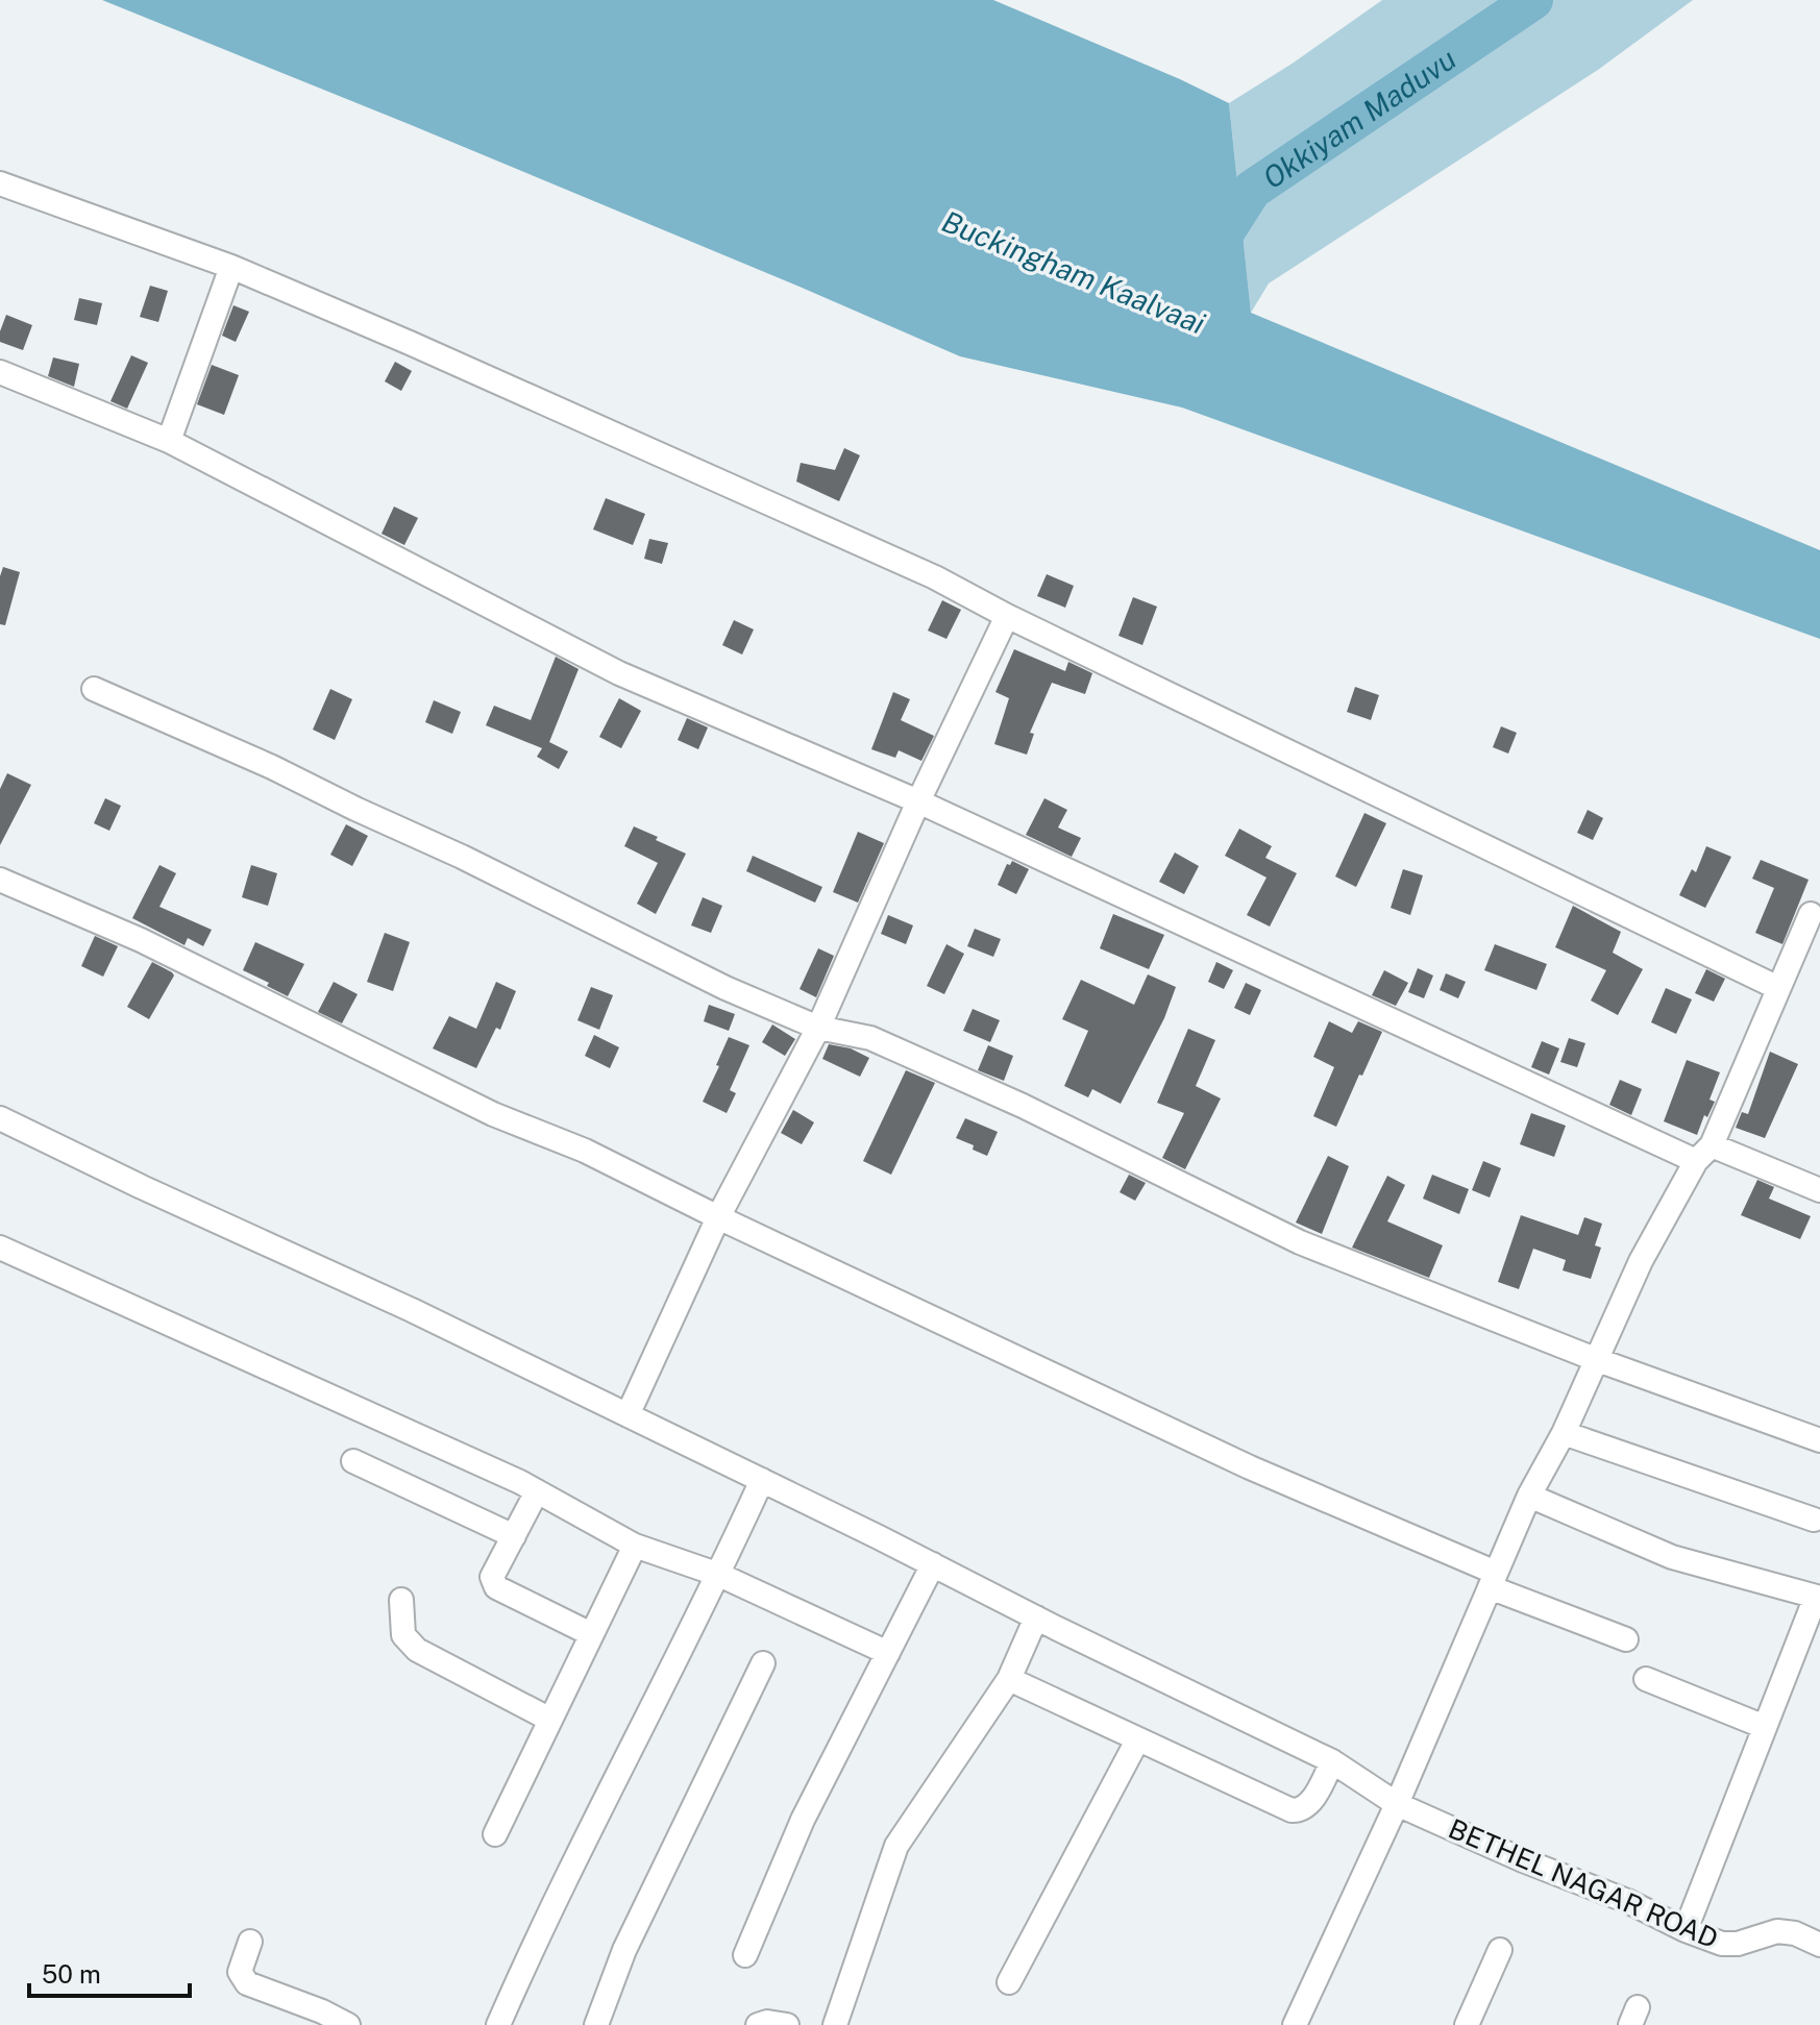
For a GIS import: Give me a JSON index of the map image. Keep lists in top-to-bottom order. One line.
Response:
{"streets":{"street":["BETHEL NAGAR ROAD"]},"water":["Okkiyam Maduvu","Buckingham Kaalvaai"],"scale_bar":"50 m"}
